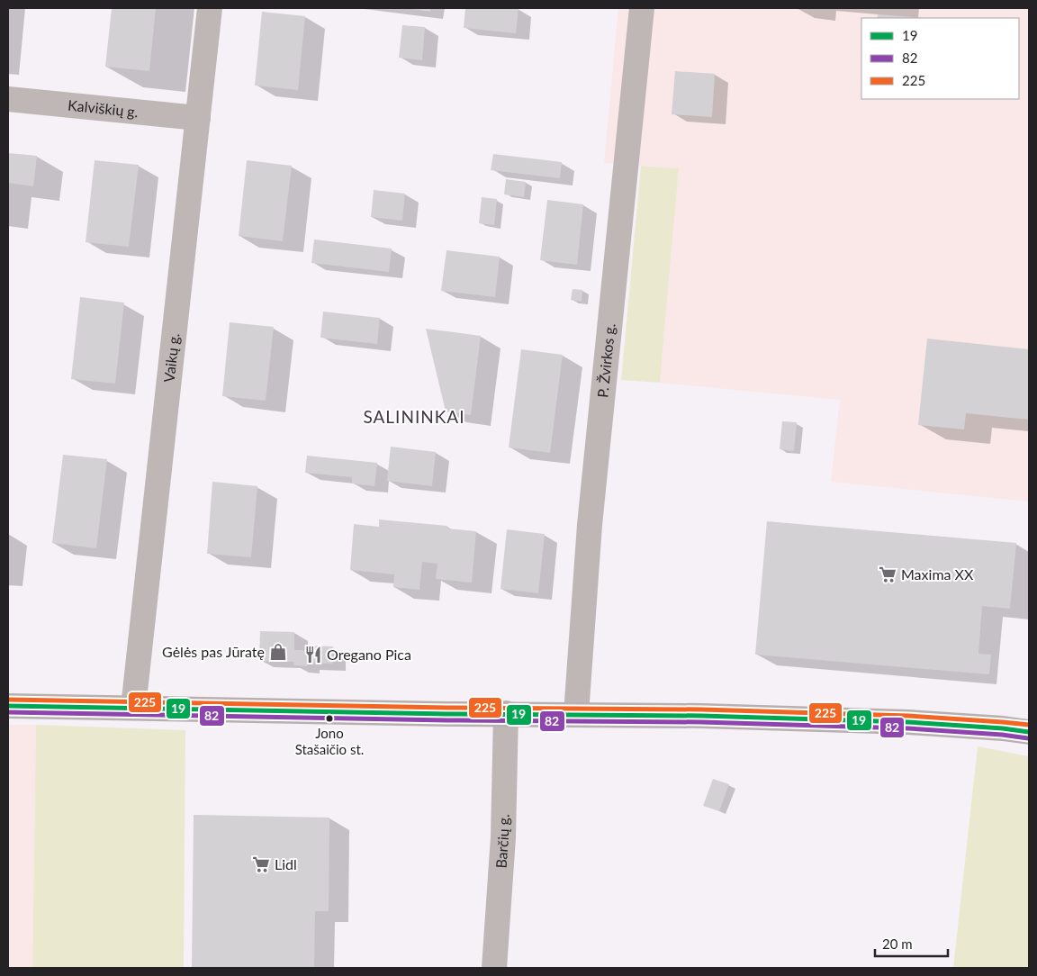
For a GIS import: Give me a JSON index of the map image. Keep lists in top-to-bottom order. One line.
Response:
{"streets":{"street":["Kalviškių g.","Vaikų g.","P. Žvirkos g.","Barčių g."]},"crossings":[["Kalviškių g.","Vaikų g."]],"districts":["SALININKAI"],"places":{"supermarket":["Maxima XX","Lidl"],"shop":["Gėlės pas Jūratę"],"restaurant":["Oregano Pica"],"other":["Jono Stašaičio st."]},"lines":["transit line 225","transit line 19","transit line 82"],"legend":["19","82","225"],"scale_bar":"20 m"}
